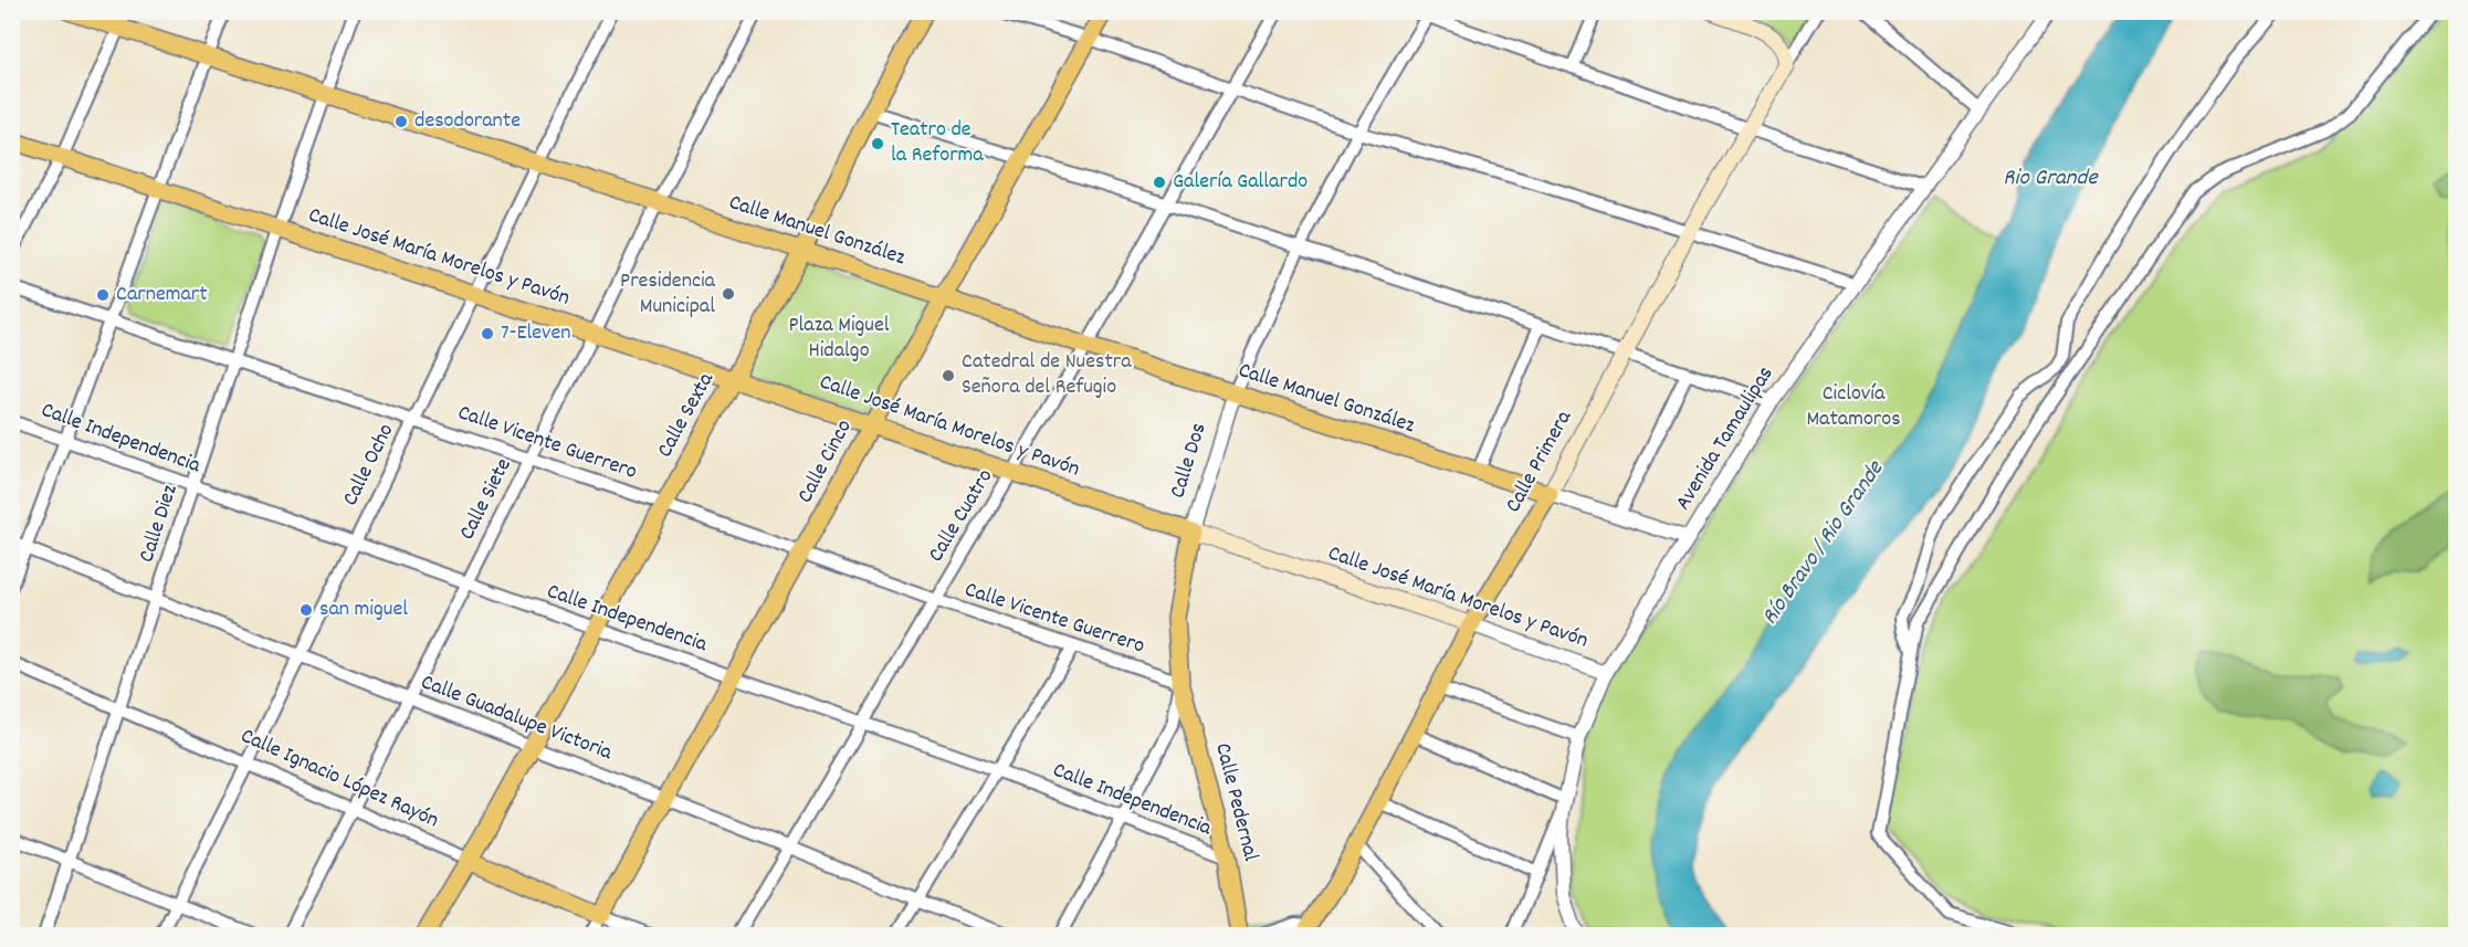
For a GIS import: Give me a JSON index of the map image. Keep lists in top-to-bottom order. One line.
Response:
{"streets":{"main road":["Calle Manuel González","Calle José María Morelos y Pavón","Calle Sexta","Calle Dos","Calle Cinco","Calle Primera","Calle Ignacio López Rayón","Calle Pedernal"],"street":["Calle Independencia","Avenida Tamaulipas","Calle Vicente Guerrero","Calle Ocho","Calle Siete","Calle Cuatro","Calle Diez","Calle Guadalupe Victoria"]},"crossings":[["Calle Manuel González","Calle Sexta"],["Calle Manuel González","Calle Dos"],["Calle Manuel González","Calle Cinco"],["Calle Manuel González","Calle Primera"],["Calle Manuel González","Calle Ocho"],["Calle Manuel González","Calle Siete"],["Calle Manuel González","Calle Cuatro"],["Calle Manuel González","Calle Diez"],["Calle José María Morelos y Pavón","Calle Sexta"],["Calle José María Morelos y Pavón","Avenida Tamaulipas"],["Calle José María Morelos y Pavón","Calle Dos"],["Calle José María Morelos y Pavón","Calle Cinco"],["Calle José María Morelos y Pavón","Calle Primera"],["Calle José María Morelos y Pavón","Calle Ocho"],["Calle José María Morelos y Pavón","Calle Siete"],["Calle José María Morelos y Pavón","Calle Cuatro"],["Calle José María Morelos y Pavón","Calle Diez"],["Calle Sexta","Calle Independencia"],["Calle Sexta","Calle Vicente Guerrero"],["Calle Sexta","Calle Guadalupe Victoria"],["Calle Sexta","Calle Ignacio López Rayón"],["Calle Independencia","Calle Dos"],["Calle Independencia","Calle Cinco"],["Calle Independencia","Calle Ocho"],["Calle Independencia","Calle Siete"],["Calle Independencia","Calle Cuatro"],["Calle Independencia","Calle Diez"],["Calle Independencia","Calle Pedernal"],["Calle Vicente Guerrero","Calle Dos"],["Calle Vicente Guerrero","Calle Cinco"],["Calle Vicente Guerrero","Calle Ocho"],["Calle Vicente Guerrero","Calle Siete"],["Calle Vicente Guerrero","Calle Cuatro"],["Calle Vicente Guerrero","Calle Diez"],["Calle Vicente Guerrero","Calle Pedernal"],["Calle Dos","Calle Pedernal"],["Calle Cinco","Calle Guadalupe Victoria"],["Calle Cinco","Calle Ignacio López Rayón"],["Calle Ocho","Calle Guadalupe Victoria"],["Calle Ocho","Calle Ignacio López Rayón"],["Calle Siete","Calle Guadalupe Victoria"],["Calle Siete","Calle Ignacio López Rayón"],["Calle Cuatro","Calle Guadalupe Victoria"],["Calle Diez","Calle Guadalupe Victoria"],["Calle Diez","Calle Ignacio López Rayón"]],"water":["Rio Grande","Río Bravo / Rio Grande"],"parks":["Plaza Miguel Hidalgo","Ciclovía Matamoros"],"places":["desodorante","Teatro de la Reforma","Galería Gallardo","Presidencia Municipal","Carnemart","7-Eleven","Catedral de Nuestra Señora del Refugio","san miguel"]}
